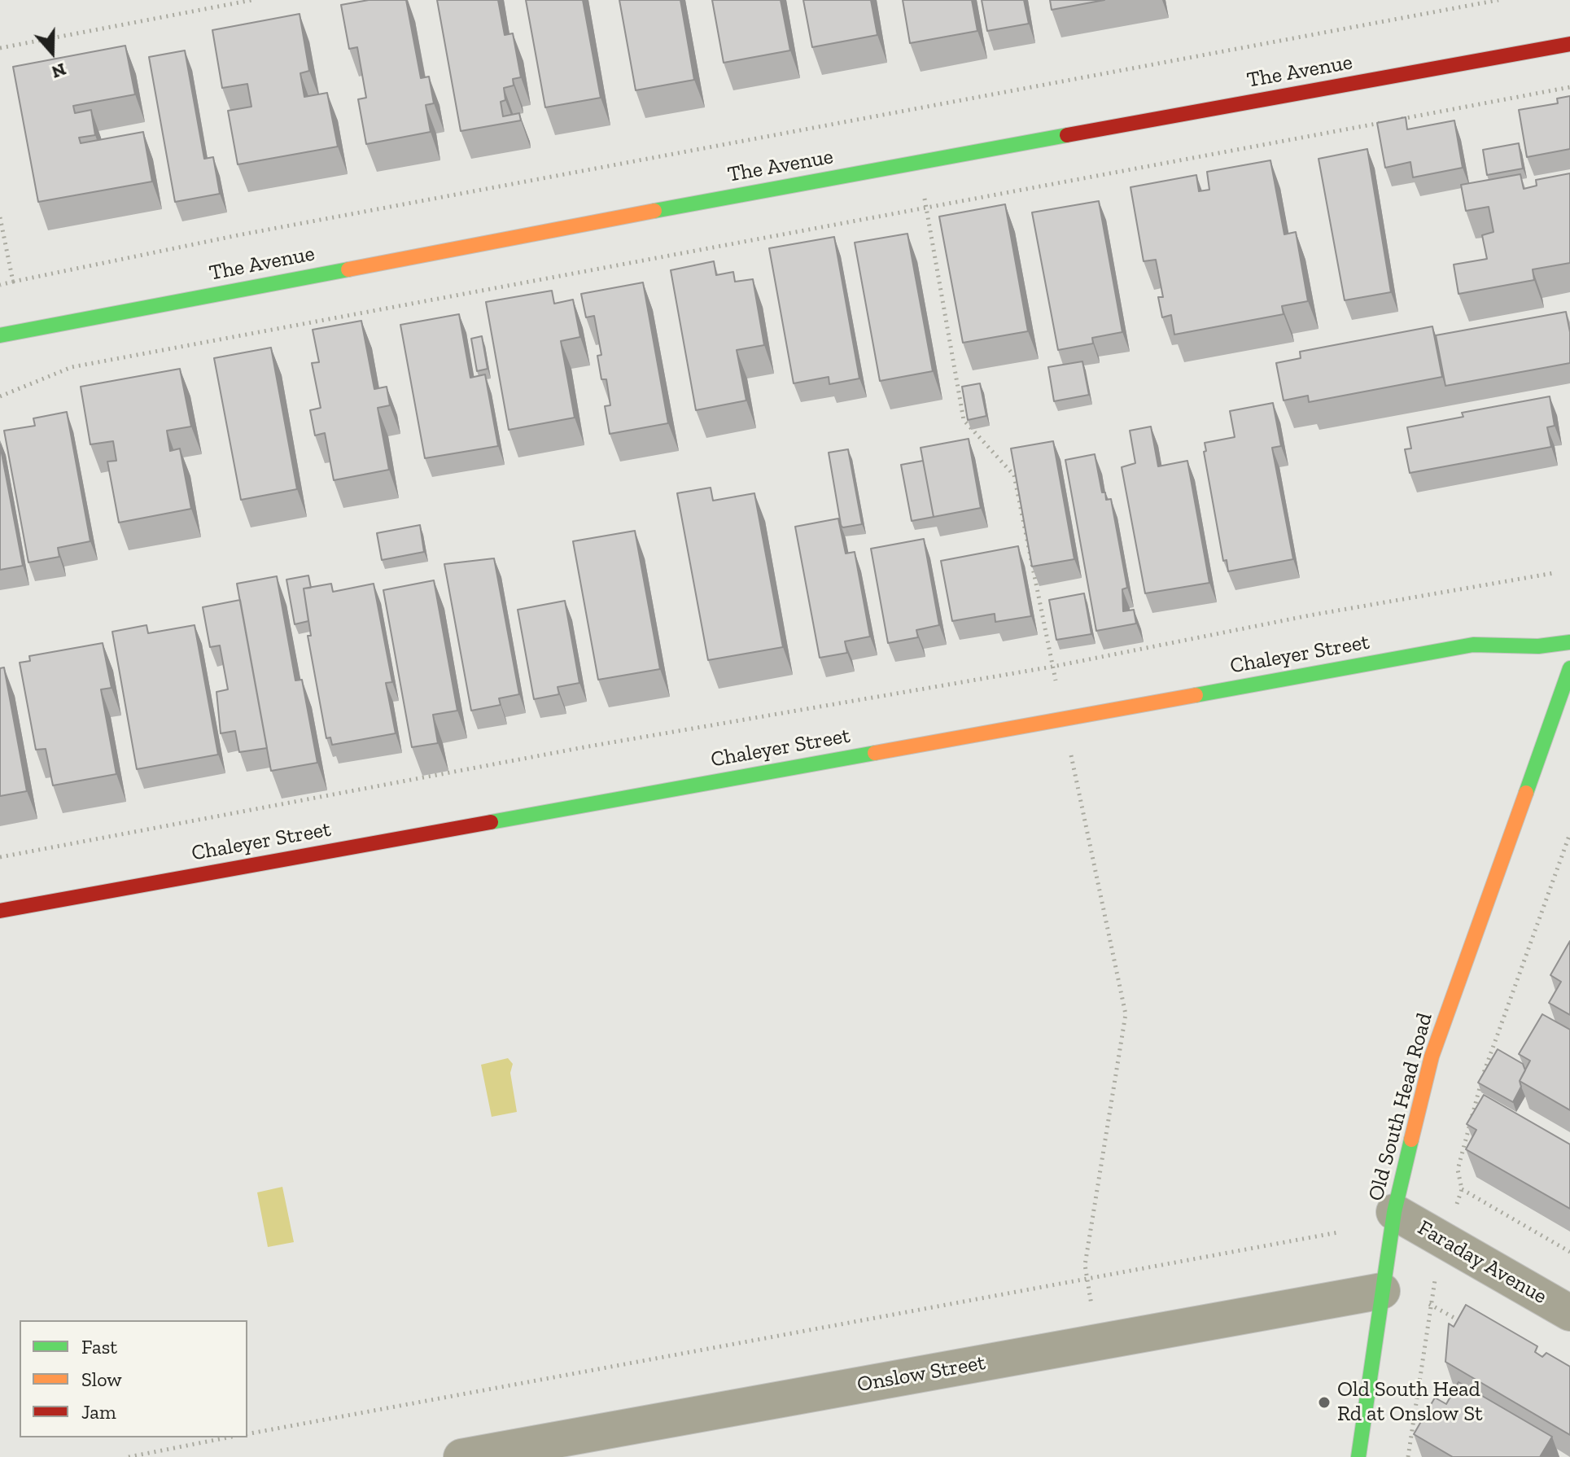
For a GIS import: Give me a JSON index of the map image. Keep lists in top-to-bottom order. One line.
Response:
{"streets":{"street":["The Avenue","Chaleyer Street","Old South Head Road","Faraday Avenue","Onslow Street"]},"crossings":[["Old South Head Road","Faraday Avenue"],["Old South Head Road","Onslow Street"]],"places":["Old South Head Rd at Onslow St"],"legend":["Fast","Slow","Jam"],"north":"bottom"}
